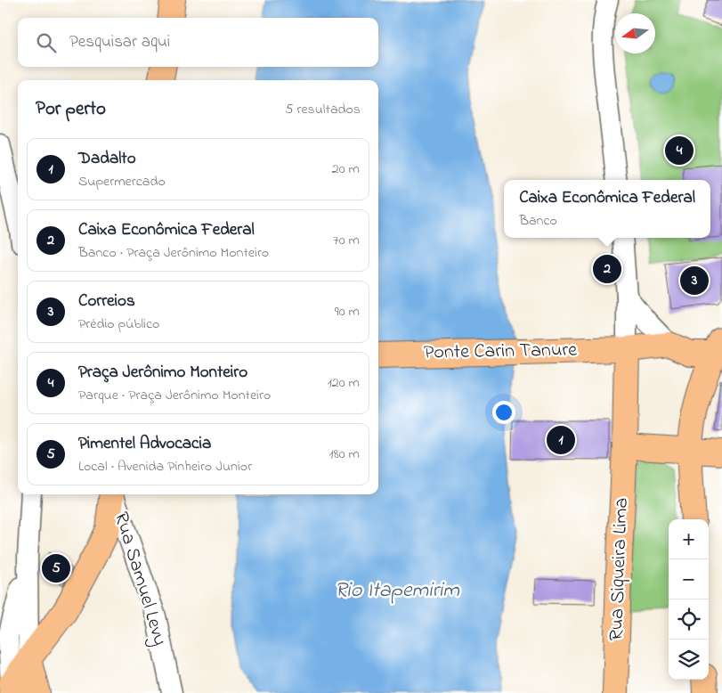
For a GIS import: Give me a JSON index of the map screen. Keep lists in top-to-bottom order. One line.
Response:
{"streets":{"main road":["Ponte Carin Tanure","Rua Siqueira Lima"],"street":["Rua Samuel Levy"]},"crossings":[["Ponte Carin Tanure","Rua Siqueira Lima"]],"water":["Rio Itapemirim"],"north":"left","page":{"search":"Pesquisar aqui","heading":["Por perto","5 resultados"],"pins":["4","2","3","1","5"],"list":[{"mark":"1","name":"Dadalto","note":"Supermercado","value":"20 m"},{"mark":"2","name":"Caixa Econômica Federal","note":"Banco · Praça Jerônimo Monteiro","value":"70 m"},{"mark":"3","name":"Correios","note":"Prédio público","value":"90 m"},{"mark":"4","name":"Praça Jerônimo Monteiro","note":"Parque · Praça Jerônimo Monteiro","value":"120 m"},{"mark":"5","name":"Pimentel Advocacia","note":"Local · Avenida Pinheiro Junior","value":"180 m"}],"popup":["Caixa Econômica Federal","Banco"],"map_buttons":["+","−"]}}
